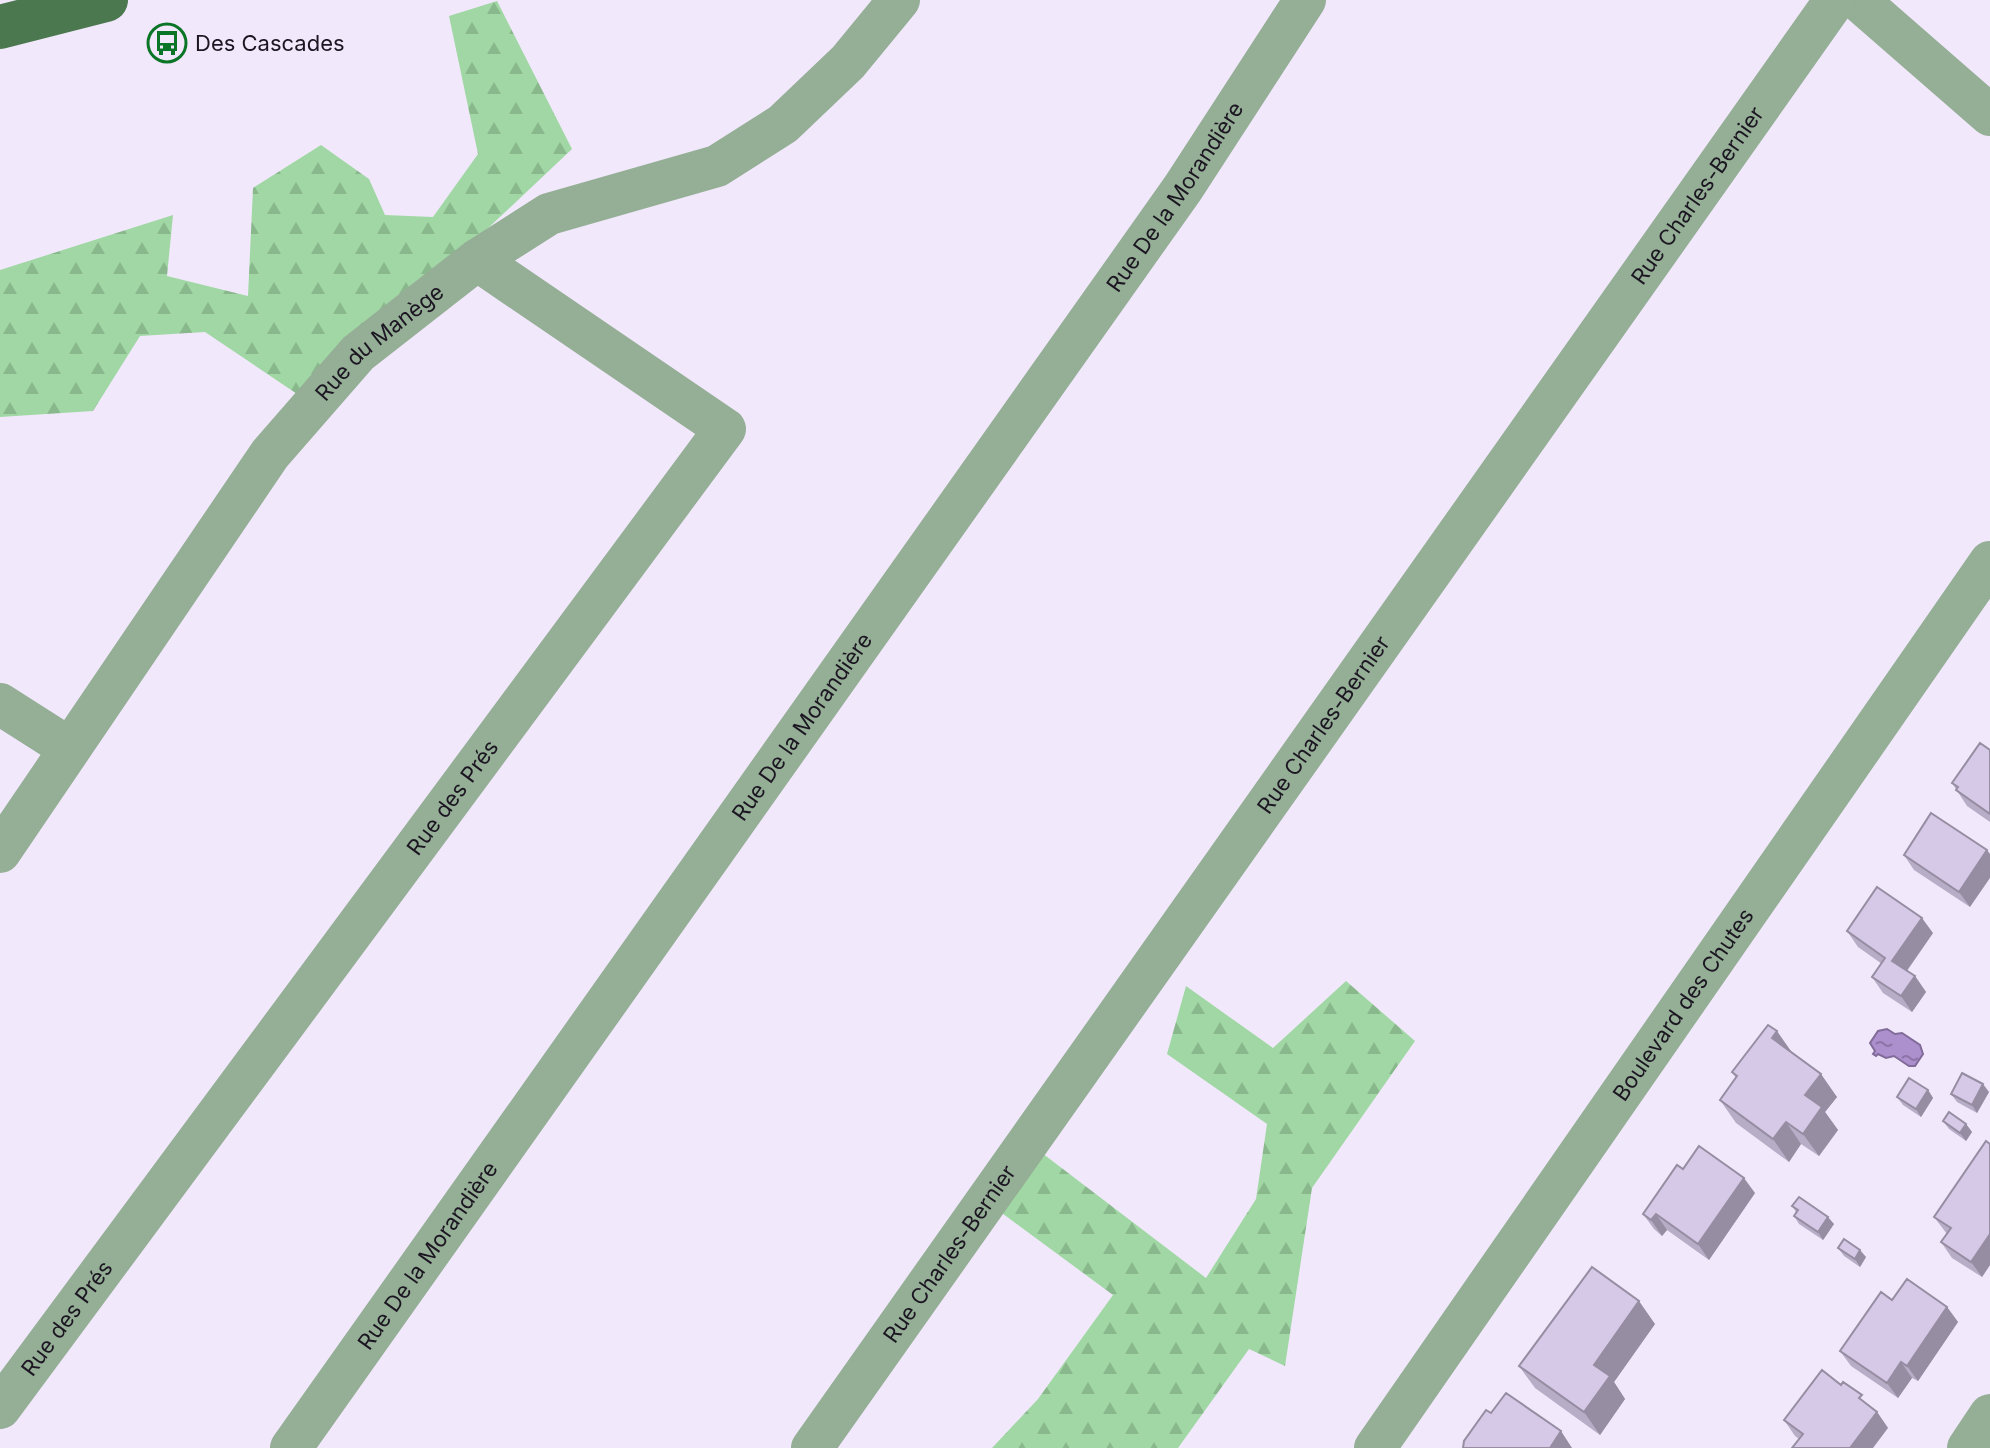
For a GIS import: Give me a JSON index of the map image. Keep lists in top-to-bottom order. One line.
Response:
{"streets":{"street":["Rue Charles-Bernier","Rue De la Morandière","Rue du Manège","Rue des Prés","Boulevard des Chutes"]},"crossings":[["Rue du Manège","Rue des Prés"]],"places":{"bus stop":["Des Cascades"]}}
